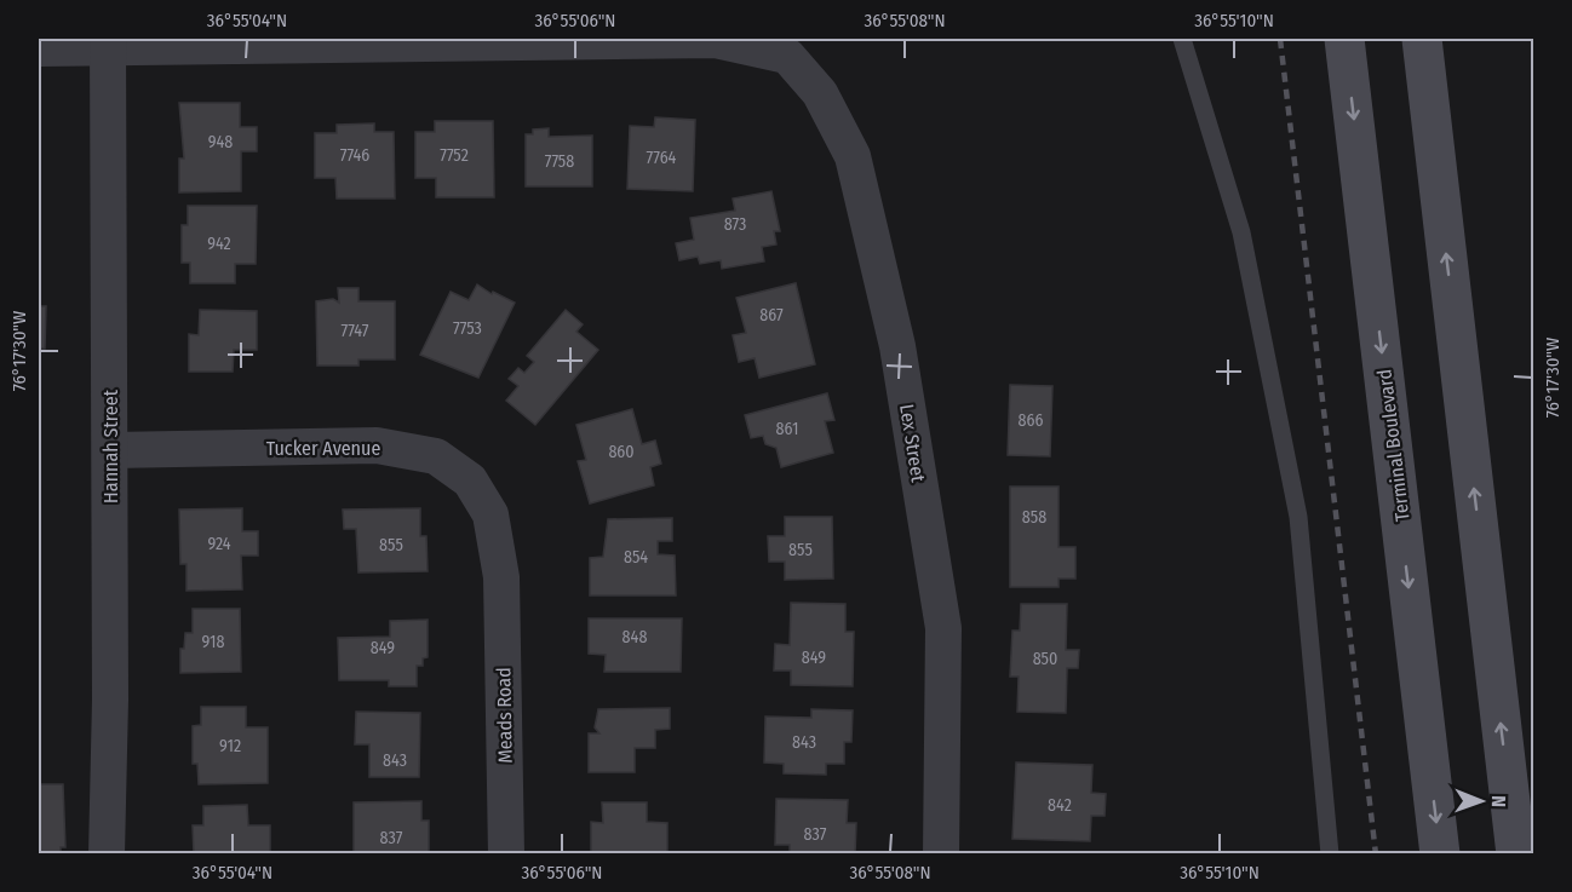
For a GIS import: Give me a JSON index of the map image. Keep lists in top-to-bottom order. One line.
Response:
{"streets":{"main road":["Terminal Boulevard"],"street":["Lex Street","Hannah Street","Tucker Avenue","Meads Road"]},"crossings":[["Hannah Street","Tucker Avenue"],["Tucker Avenue","Meads Road"]],"house_numbers":["948","7746","7752","7764","7758","873","942","867","7753","7747","866","861","860","858","924","855","855","854","848","918","849","849","850","843","912","843","842","837","837"],"north":"right","coordinates":["36°55'04\"N","36°55'06\"N","36°55'08\"N","36°55'10\"N","76°17'30\"W"]}
